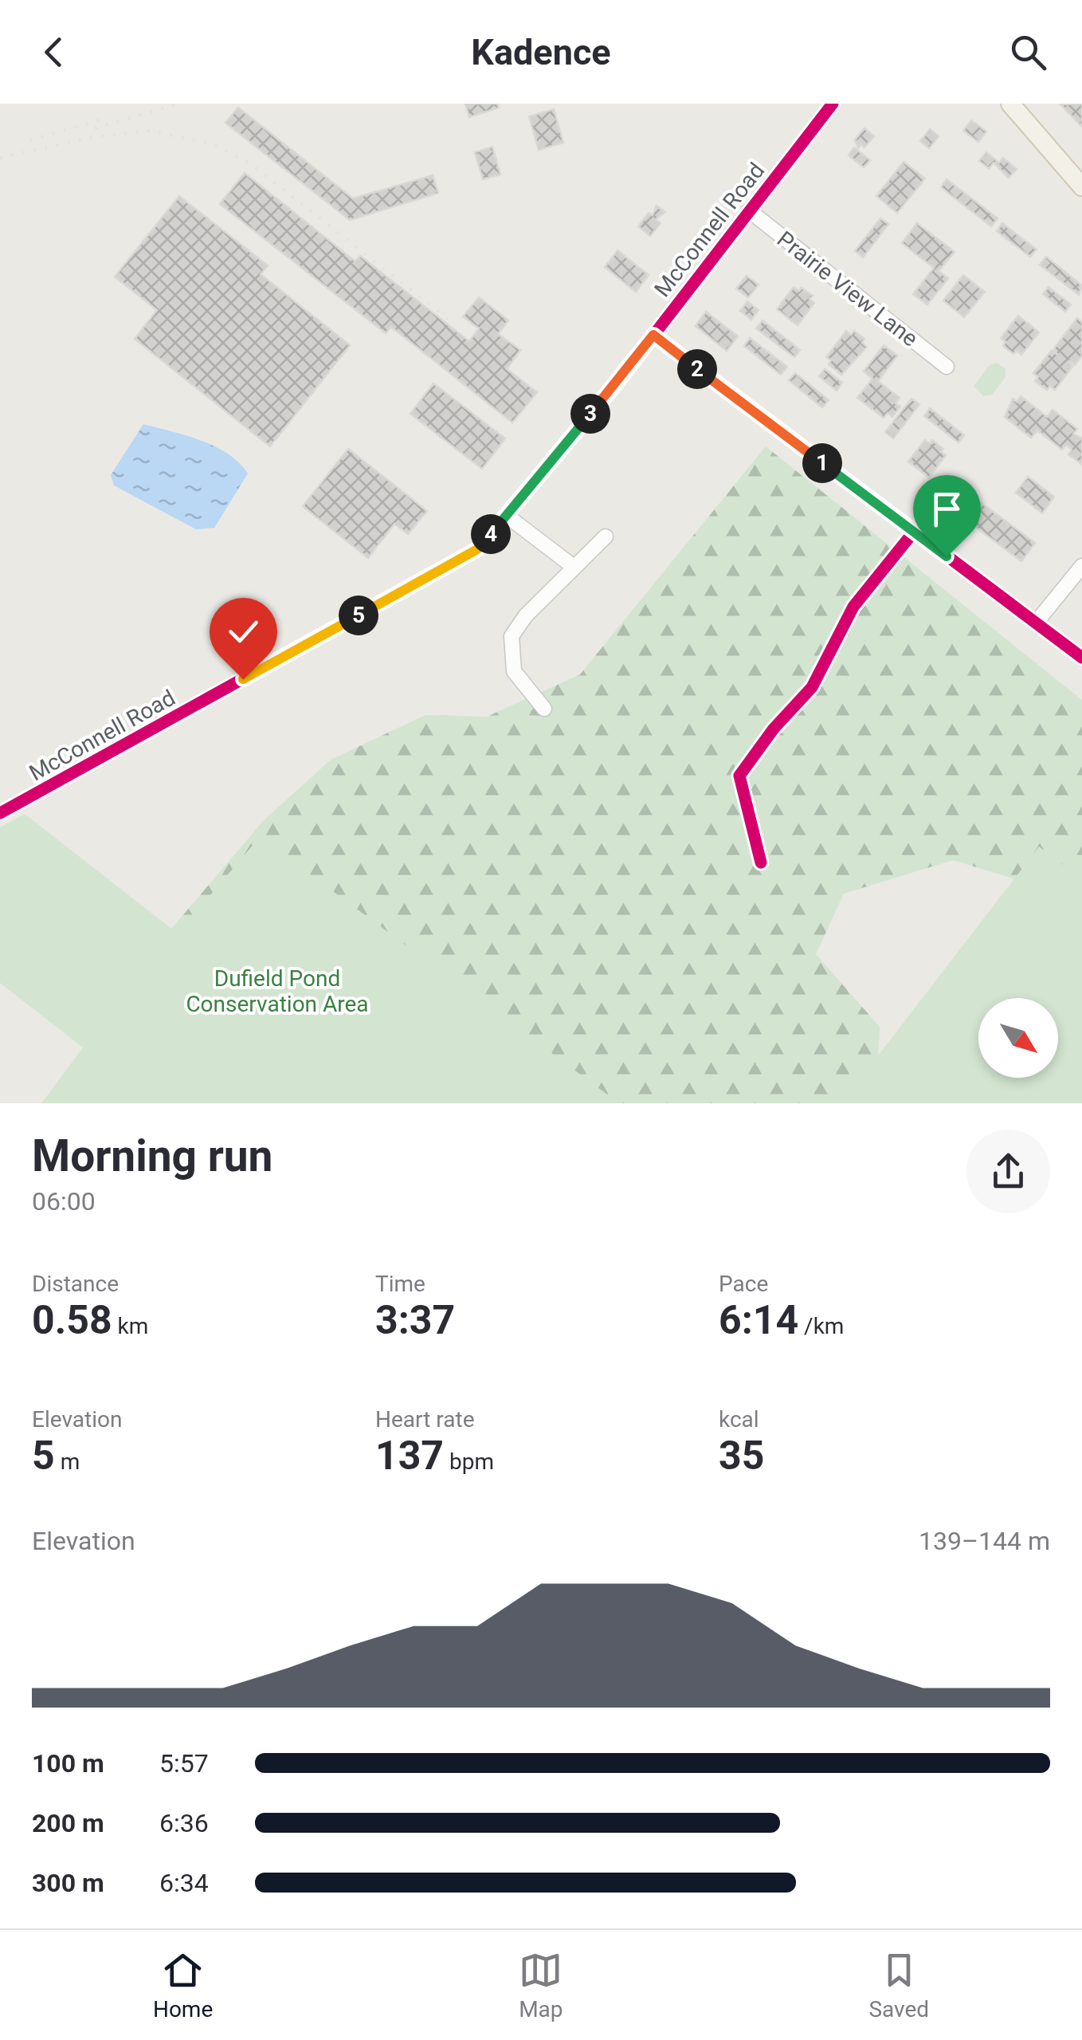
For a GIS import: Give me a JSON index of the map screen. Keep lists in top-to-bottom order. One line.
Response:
{"streets":{"street":["McConnell Road","Prairie View Lane"]},"crossings":[["McConnell Road","Prairie View Lane"]],"parks":["Dufield Pond Conservation Area"],"north":"bottom right","page":{"header":"Kadence","pins":["2","3","1","4","5"],"heading":["Morning run","06:00"],"stats":[["Distance","0.58 km"],["Time","3:37"],["Pace","6:14 /km"],["Elevation","5 m"],["Heart rate","137 bpm"],["kcal","35"]],"chart":["Elevation","139–144 m"],"list":[{"name":"100 m","note":"5:57"},{"name":"200 m","note":"6:36"},{"name":"300 m","note":"6:34"}],"tabs":["Home","Map","Saved"]}}
